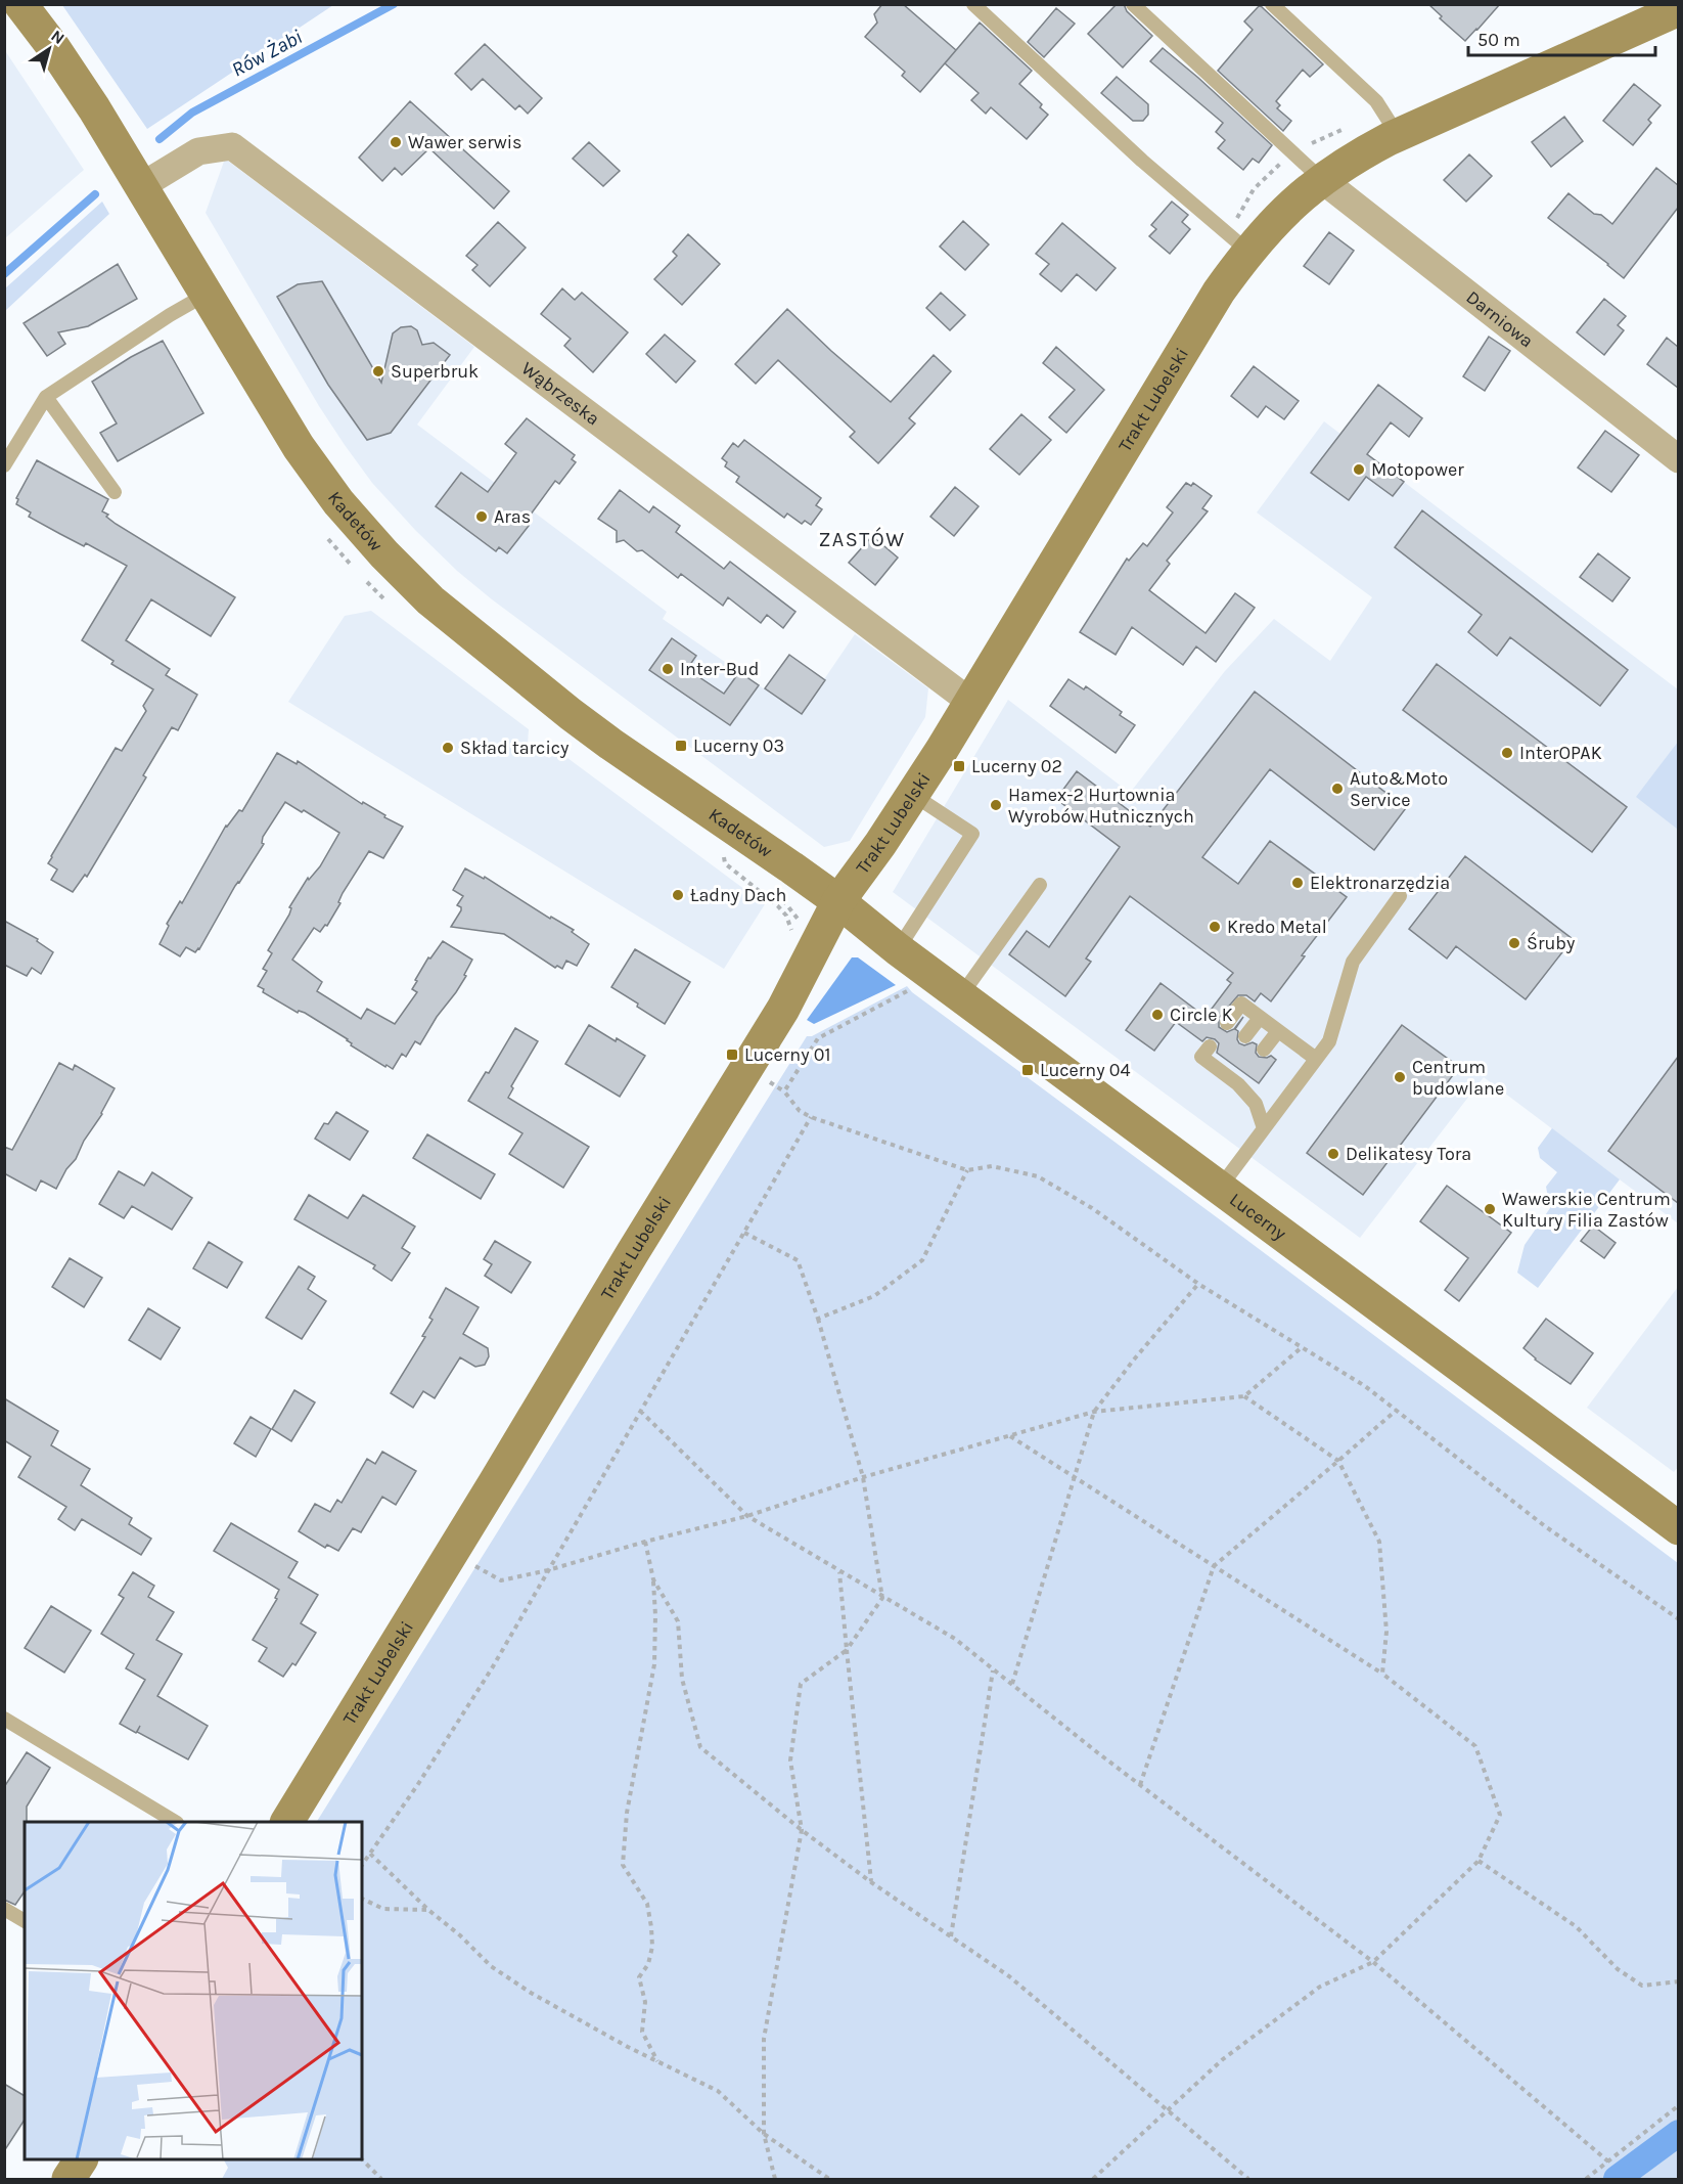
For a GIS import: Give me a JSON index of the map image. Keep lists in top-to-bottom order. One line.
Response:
{"streets":{"street":["Darniowa","Wąbrzeska","Trakt Lubelski","Kadetów","Lucerny"]},"crossings":[["Darniowa","Trakt Lubelski"],["Wąbrzeska","Trakt Lubelski"],["Wąbrzeska","Kadetów"],["Trakt Lubelski","Kadetów"],["Trakt Lubelski","Lucerny"],["Kadetów","Lucerny"]],"districts":["ZASTÓW"],"water":["Rów Żabi"],"places":{"other":["Wawer serwis","Superbruk","Motopower","Aras","Inter-Bud","Skład tarcicy","InterOPAK","Auto&Moto Service","Hamex-2 Hurtownia Wyrobów Hutnicznych","Elektronarzędzia","Ładny Dach","Kredo Metal","Śruby","Circle K","Centrum budowlane","Delikatesy Tora","Wawerskie Centrum Kultury Filia Zastów"],"transit":["Lucerny 03","Lucerny 02","Lucerny 01","Lucerny 04"]},"scale_bar":"50 m","north":"top right"}
